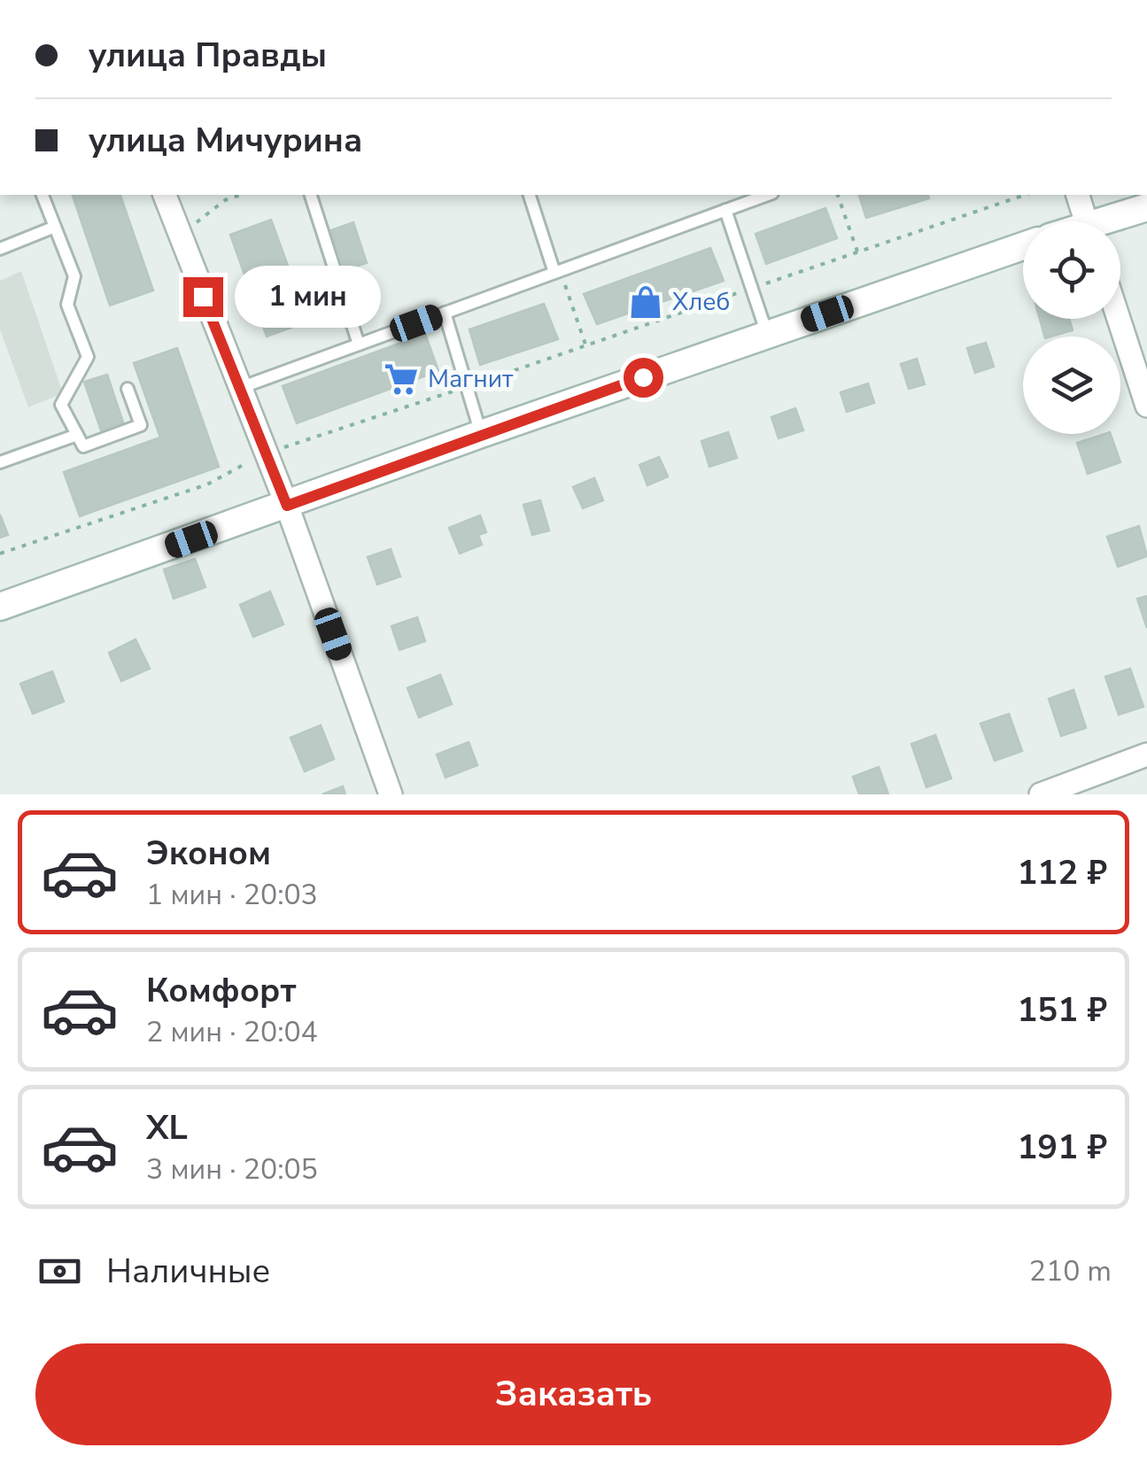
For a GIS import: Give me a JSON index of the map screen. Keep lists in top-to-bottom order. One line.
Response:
{"places":{"shop":["Хлеб"],"supermarket":["Магнит"]},"page":{"banner":["улица Правды","улица Мичурина"],"bubble":"1 мин","list":[{"name":"Эконом","note":"1 мин · 20:03","value":"112 ₽"},{"name":"Комфорт","note":"2 мин · 20:04","value":"151 ₽"},{"name":"XL","note":"3 мин · 20:05","value":"191 ₽"}],"pay":["Наличные","210 m"],"buttons":"Заказать"}}
